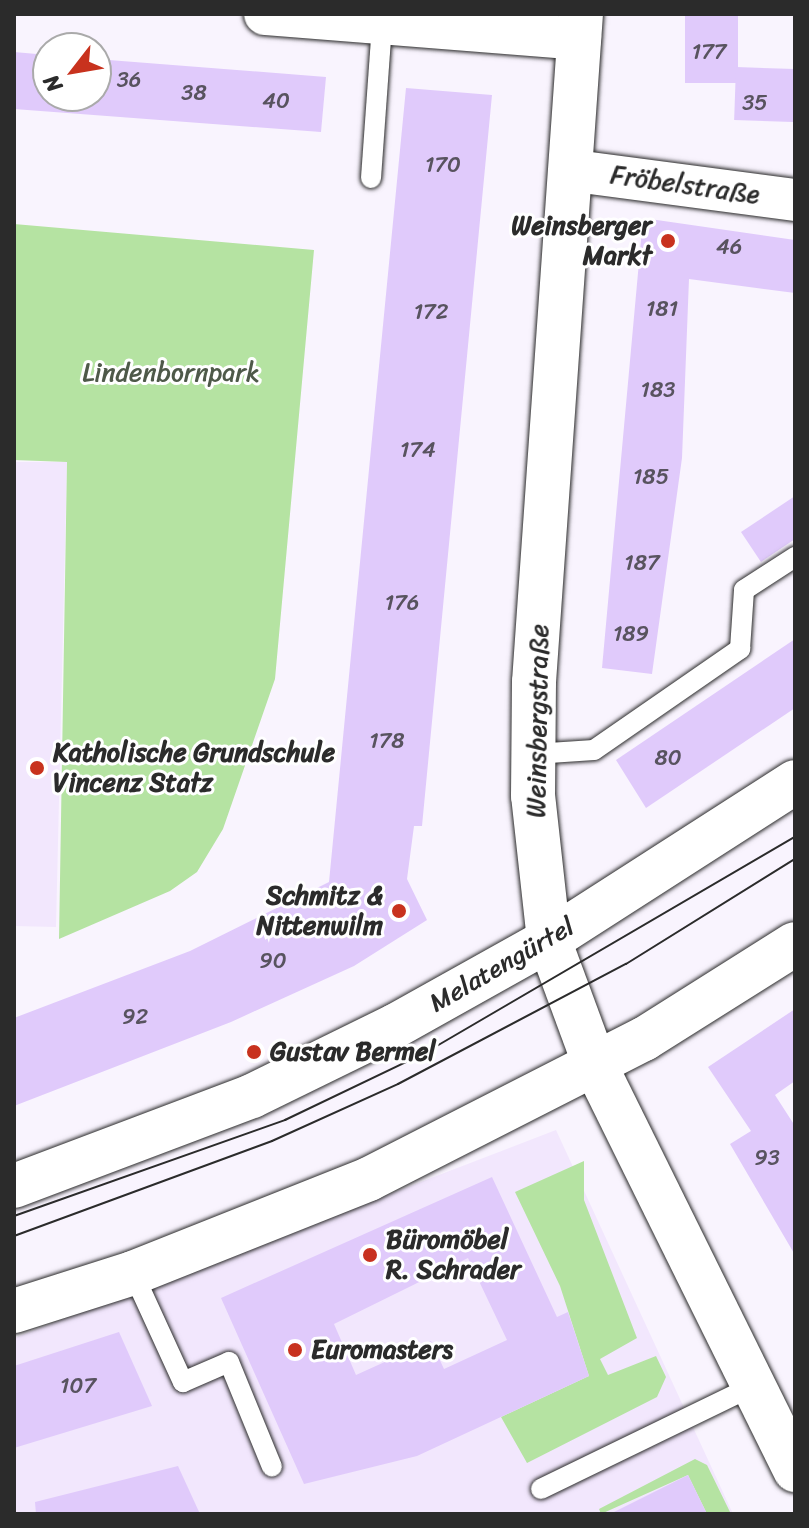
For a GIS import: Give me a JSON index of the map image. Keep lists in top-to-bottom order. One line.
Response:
{"streets":{"main road":["Weinsbergstraße","Melatengürtel"],"street":["Fröbelstraße"]},"crossings":[["Fröbelstraße","Weinsbergstraße"],["Weinsbergstraße","Melatengürtel"]],"parks":["Lindenbornpark"],"places":["Weinsberger Markt","Katholische Grundschule Vincenz Statz","Schmitz & Nittenwilm","Gustav Bermel","Büromöbel R. Schrader","Euromasters"],"house_numbers":["177","36","38","40","35","170","46","181","172","183","174","185","187","176","189","178","80","90","92","93","107"],"north":"bottom left"}
